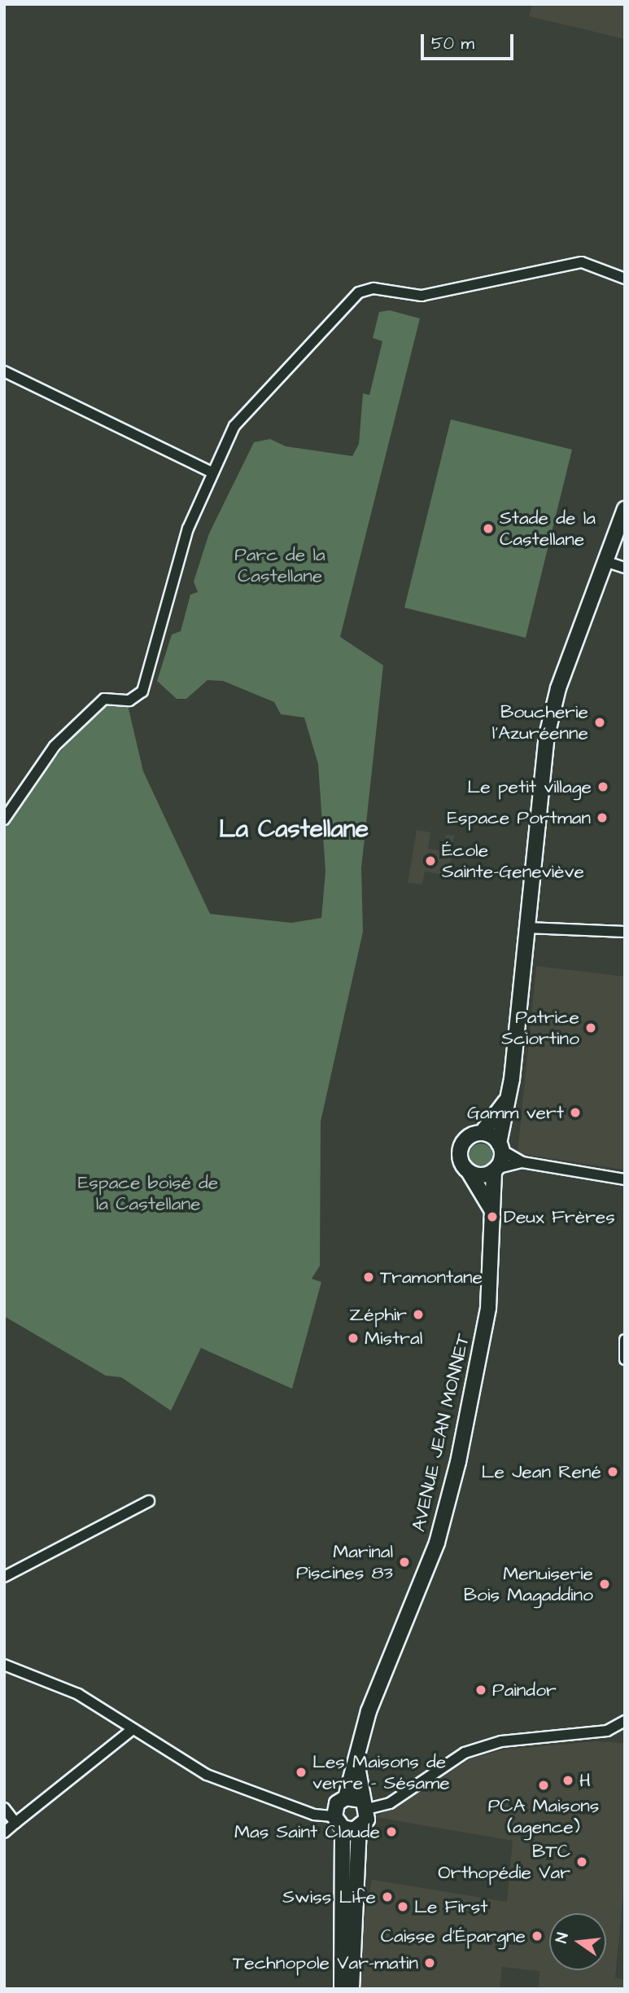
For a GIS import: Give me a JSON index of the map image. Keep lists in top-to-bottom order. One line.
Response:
{"streets":{"main road":["AVENUE JEAN MONNET"]},"districts":["La Castellane"],"parks":["Parc de la Castellane","Espace boisé de la Castellane"],"places":["Stade de la Castellane","Boucherie l'Azuréenne","Le petit village","Espace Portman","École Sainte-Geneviève","Patrice Sciortino","Gamm vert","Deux Frères","Tramontane","Zéphir","Mistral","Le Jean René","Marinal Piscines 83","Menuiserie Bois Magaddino","Paindor","Les Maisons de verre - Sésame","H","PCA Maisons (agence)","Mas Saint Claude","BTC Orthopédie Var","Swiss Life","Le First","Caisse d'Épargne","Technopole Var-matin"],"scale_bar":"50 m","north":"left"}
